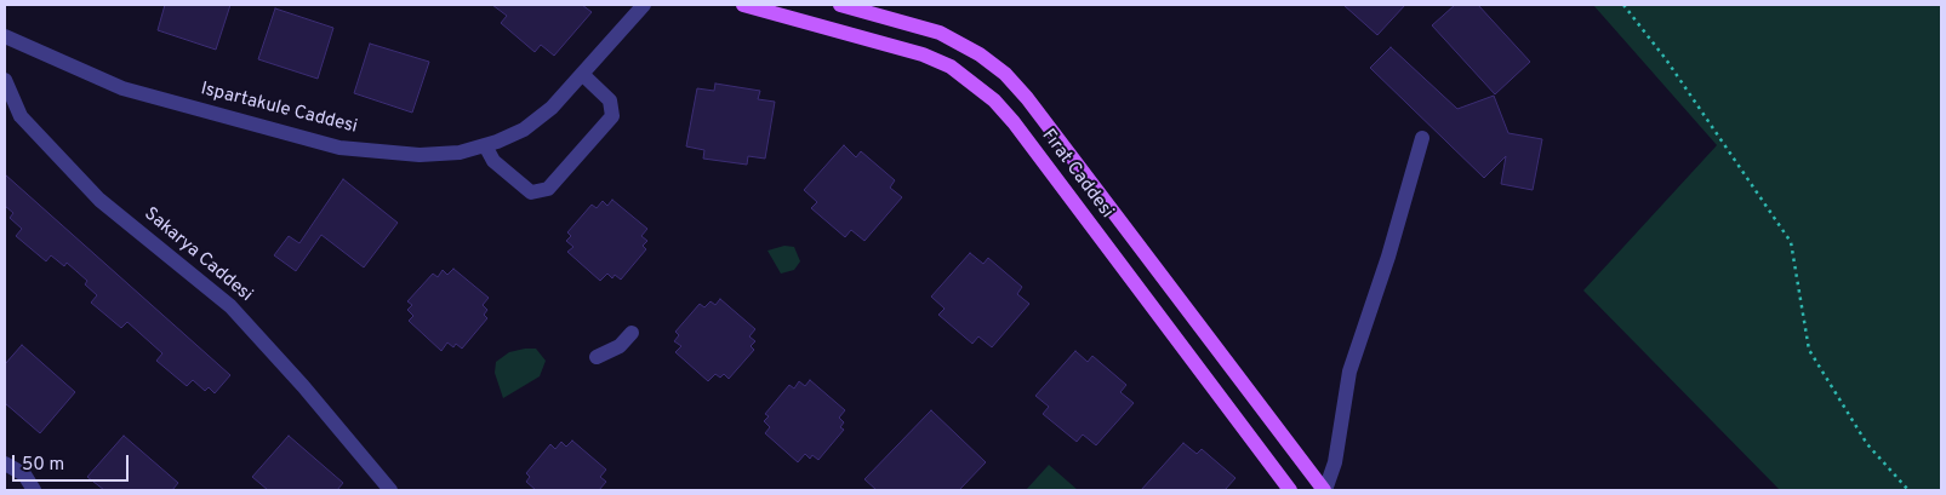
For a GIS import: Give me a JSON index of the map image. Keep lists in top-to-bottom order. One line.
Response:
{"streets":{"main road":["Fırat Caddesi"],"street":["Ispartakule Caddesi","Sakarya Caddesi"]},"scale_bar":"50 m"}
